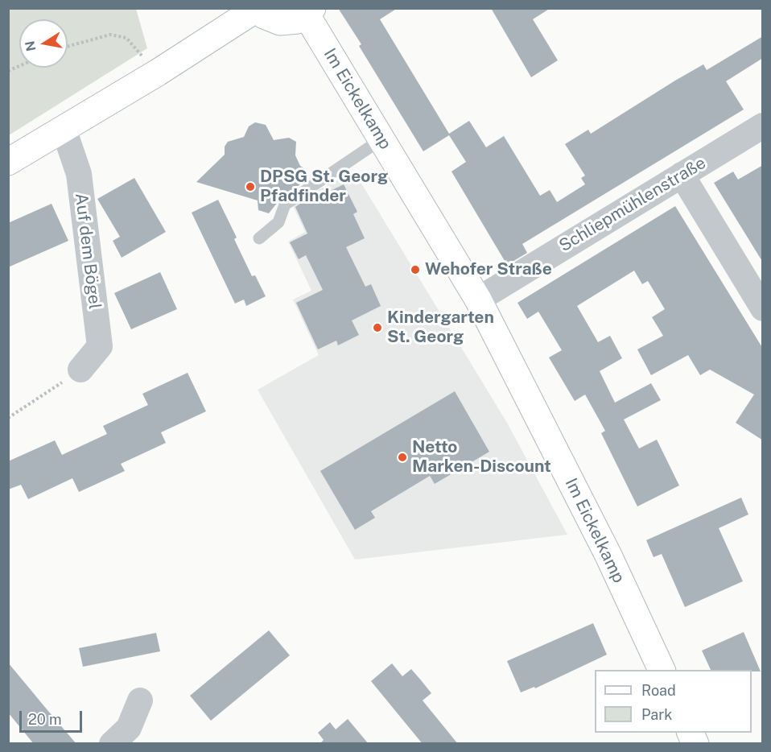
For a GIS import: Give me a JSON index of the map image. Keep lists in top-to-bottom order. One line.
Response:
{"streets":{"street":["Im Eickelkamp","Schliepmühlenstraße","Auf dem Bögel"]},"crossings":[["Im Eickelkamp","Schliepmühlenstraße"]],"places":["DPSG St. Georg Pfadfinder","Wehofer Straße","Kindergarten St. Georg","Netto Marken-Discount"],"legend":["Road","Park"],"scale_bar":"20 m","north":"left"}
